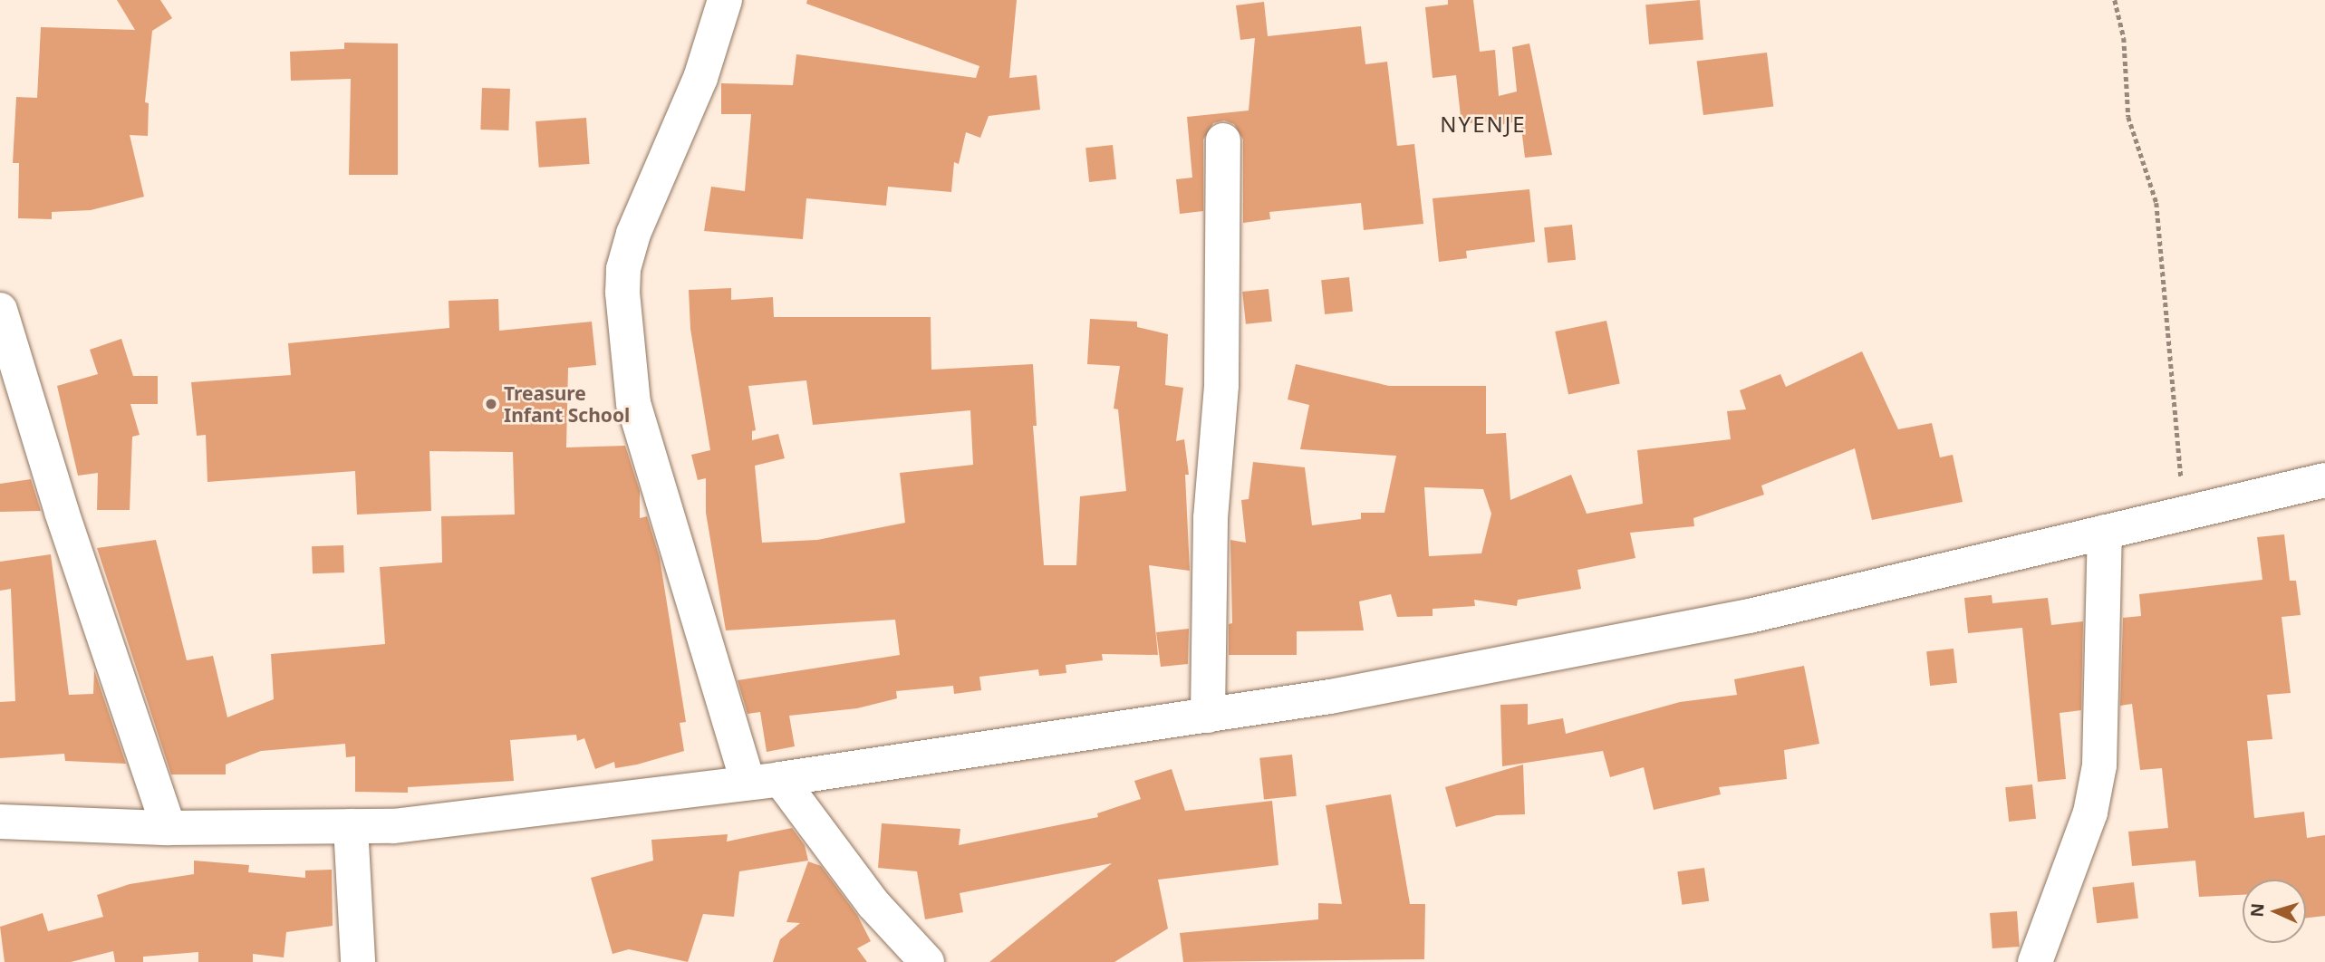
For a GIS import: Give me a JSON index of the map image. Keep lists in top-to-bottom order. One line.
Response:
{"districts":["NYENJE"],"places":["Treasure Infant School"],"north":"left"}
